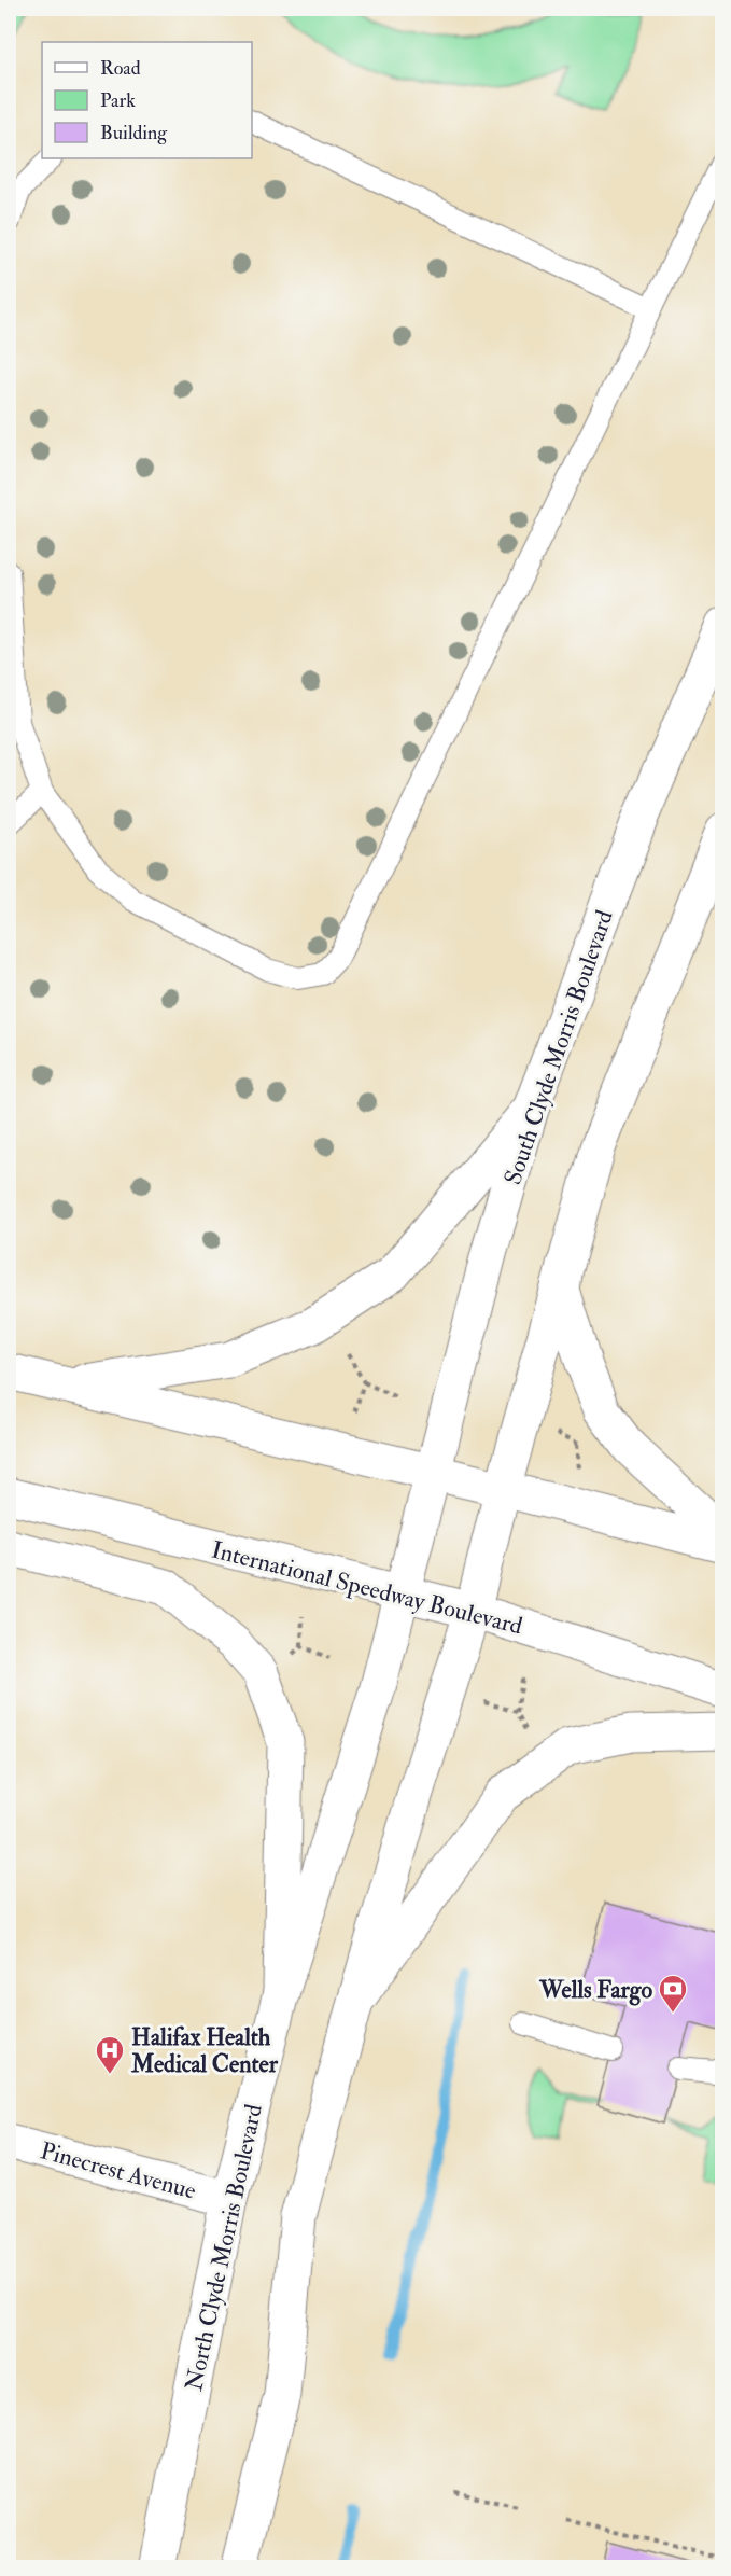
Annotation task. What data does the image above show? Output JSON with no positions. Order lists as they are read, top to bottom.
{
  "streets": {
    "main road": [
      "South Clyde Morris Boulevard",
      "International Speedway Boulevard",
      "Pinecrest Avenue",
      "North Clyde Morris Boulevard"
    ]
  },
  "crossings": [
    ["South Clyde Morris Boulevard", "International Speedway Boulevard"],
    ["South Clyde Morris Boulevard", "North Clyde Morris Boulevard"],
    ["International Speedway Boulevard", "North Clyde Morris Boulevard"],
    ["Pinecrest Avenue", "North Clyde Morris Boulevard"]
  ],
  "places": {
    "bank": ["Wells Fargo"],
    "hospital": ["Halifax Health Medical Center"]
  },
  "legend": ["Road", "Park", "Building"]
}
